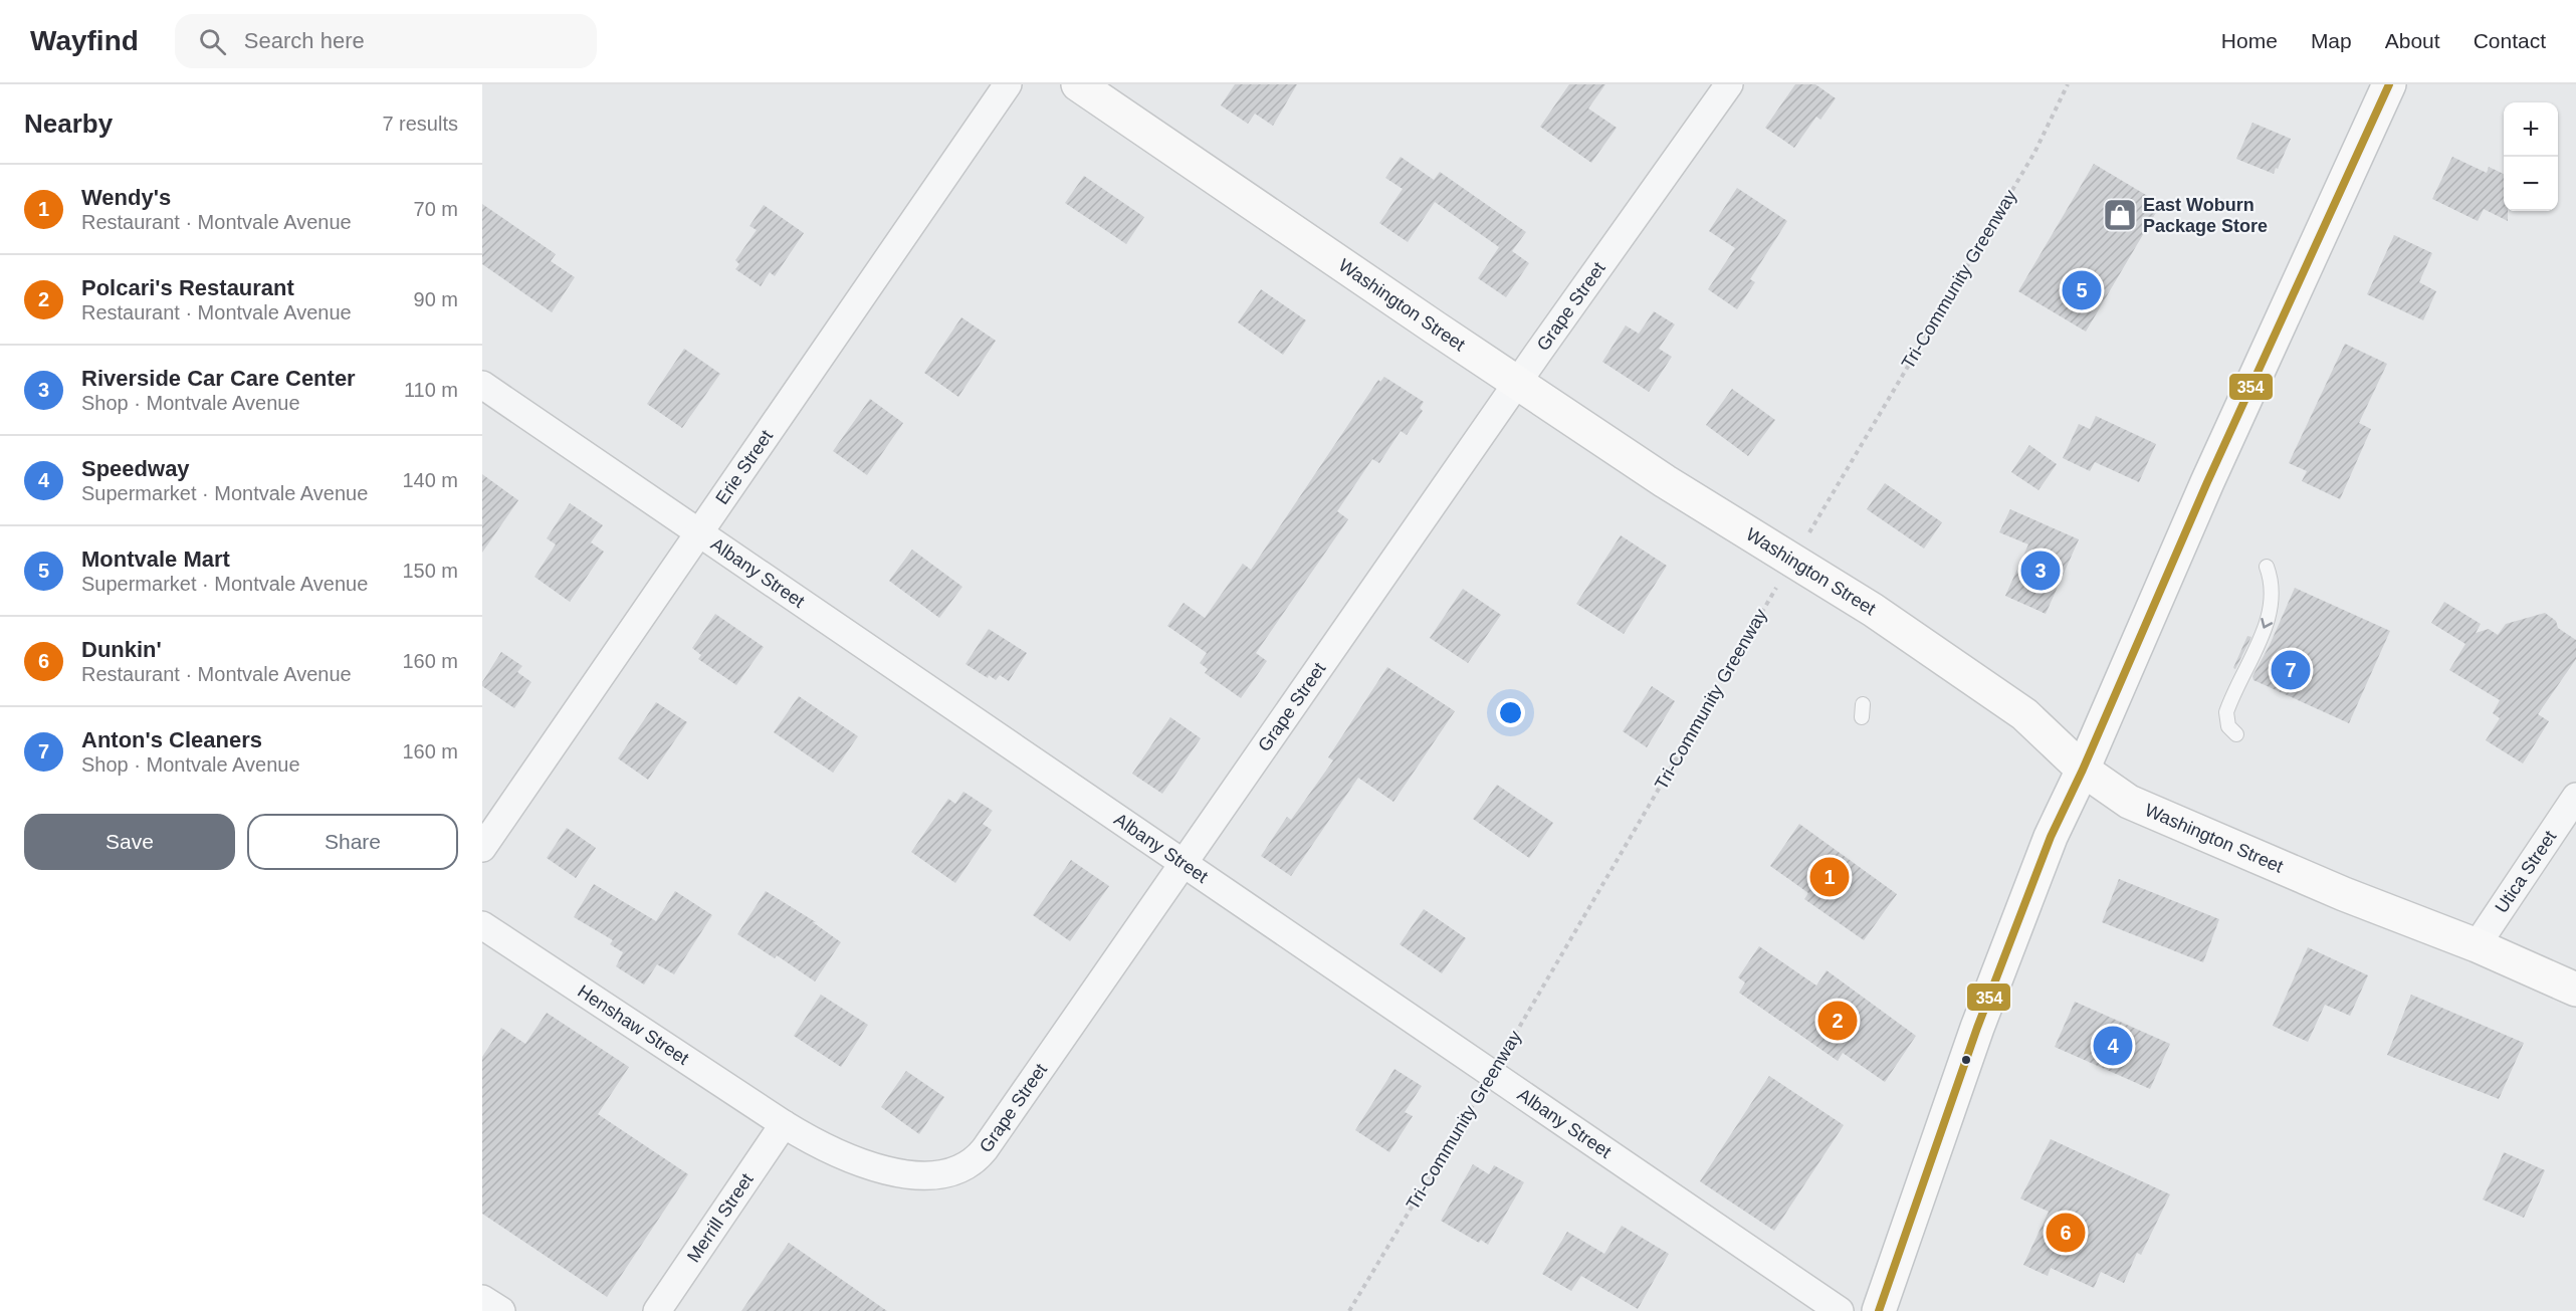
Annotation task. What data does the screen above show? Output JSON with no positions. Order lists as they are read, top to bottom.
{
  "streets": {
    "main road": ["Washington Street"],
    "street": [
      "Grape Street",
      "Erie Street",
      "Albany Street",
      "Utica Street",
      "Henshaw Street",
      "Merrill Street"
    ],
    "path": ["Tri-Community Greenway"]
  },
  "crossings": [
    ["Tri-Community Greenway", "Washington Street"],
    ["Tri-Community Greenway", "Albany Street"],
    ["Washington Street", "Grape Street"],
    ["Washington Street", "Utica Street"],
    ["Grape Street", "Albany Street"],
    ["Grape Street", "Henshaw Street"],
    ["Grape Street", "Merrill Street"],
    ["Erie Street", "Albany Street"],
    ["Henshaw Street", "Merrill Street"]
  ],
  "places": {
    "shop": ["East Woburn Package Store"]
  },
  "lines": ["transit line 354"],
  "page": {
    "header": "Wayfind",
    "search": "Search here",
    "nav": [
      "Home",
      "Map",
      "About",
      "Contact"
    ],
    "heading": ["Nearby", "7 results"],
    "map_buttons": ["+", "−"],
    "list": [
      {
        "mark": "1",
        "name": "Wendy's",
        "note": "Restaurant · Montvale Avenue",
        "value": "70 m"
      },
      {
        "mark": "2",
        "name": "Polcari's Restaurant",
        "note": "Restaurant · Montvale Avenue",
        "value": "90 m"
      },
      {
        "mark": "3",
        "name": "Riverside Car Care Center",
        "note": "Shop · Montvale Avenue",
        "value": "110 m"
      },
      {
        "mark": "4",
        "name": "Speedway",
        "note": "Supermarket · Montvale Avenue",
        "value": "140 m"
      },
      {
        "mark": "5",
        "name": "Montvale Mart",
        "note": "Supermarket · Montvale Avenue",
        "value": "150 m"
      },
      {
        "mark": "6",
        "name": "Dunkin'",
        "note": "Restaurant · Montvale Avenue",
        "value": "160 m"
      },
      {
        "mark": "7",
        "name": "Anton's Cleaners",
        "note": "Shop · Montvale Avenue",
        "value": "160 m"
      }
    ],
    "pins": [
      "5",
      "3",
      "7",
      "1",
      "2",
      "4",
      "6"
    ],
    "buttons": ["Save", "Share"]
  }
}
